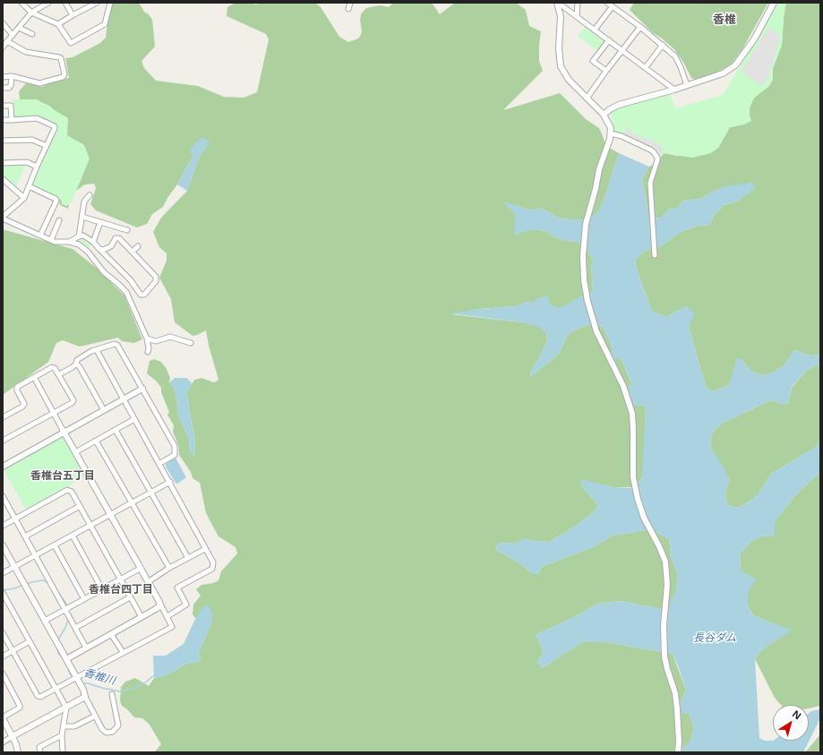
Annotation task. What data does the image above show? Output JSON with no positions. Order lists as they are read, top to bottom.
{
  "districts": ["香椎", "香椎台五丁目", "香椎台四丁目"],
  "water": ["長谷ダム", "香椎川"],
  "north": "top right"
}
